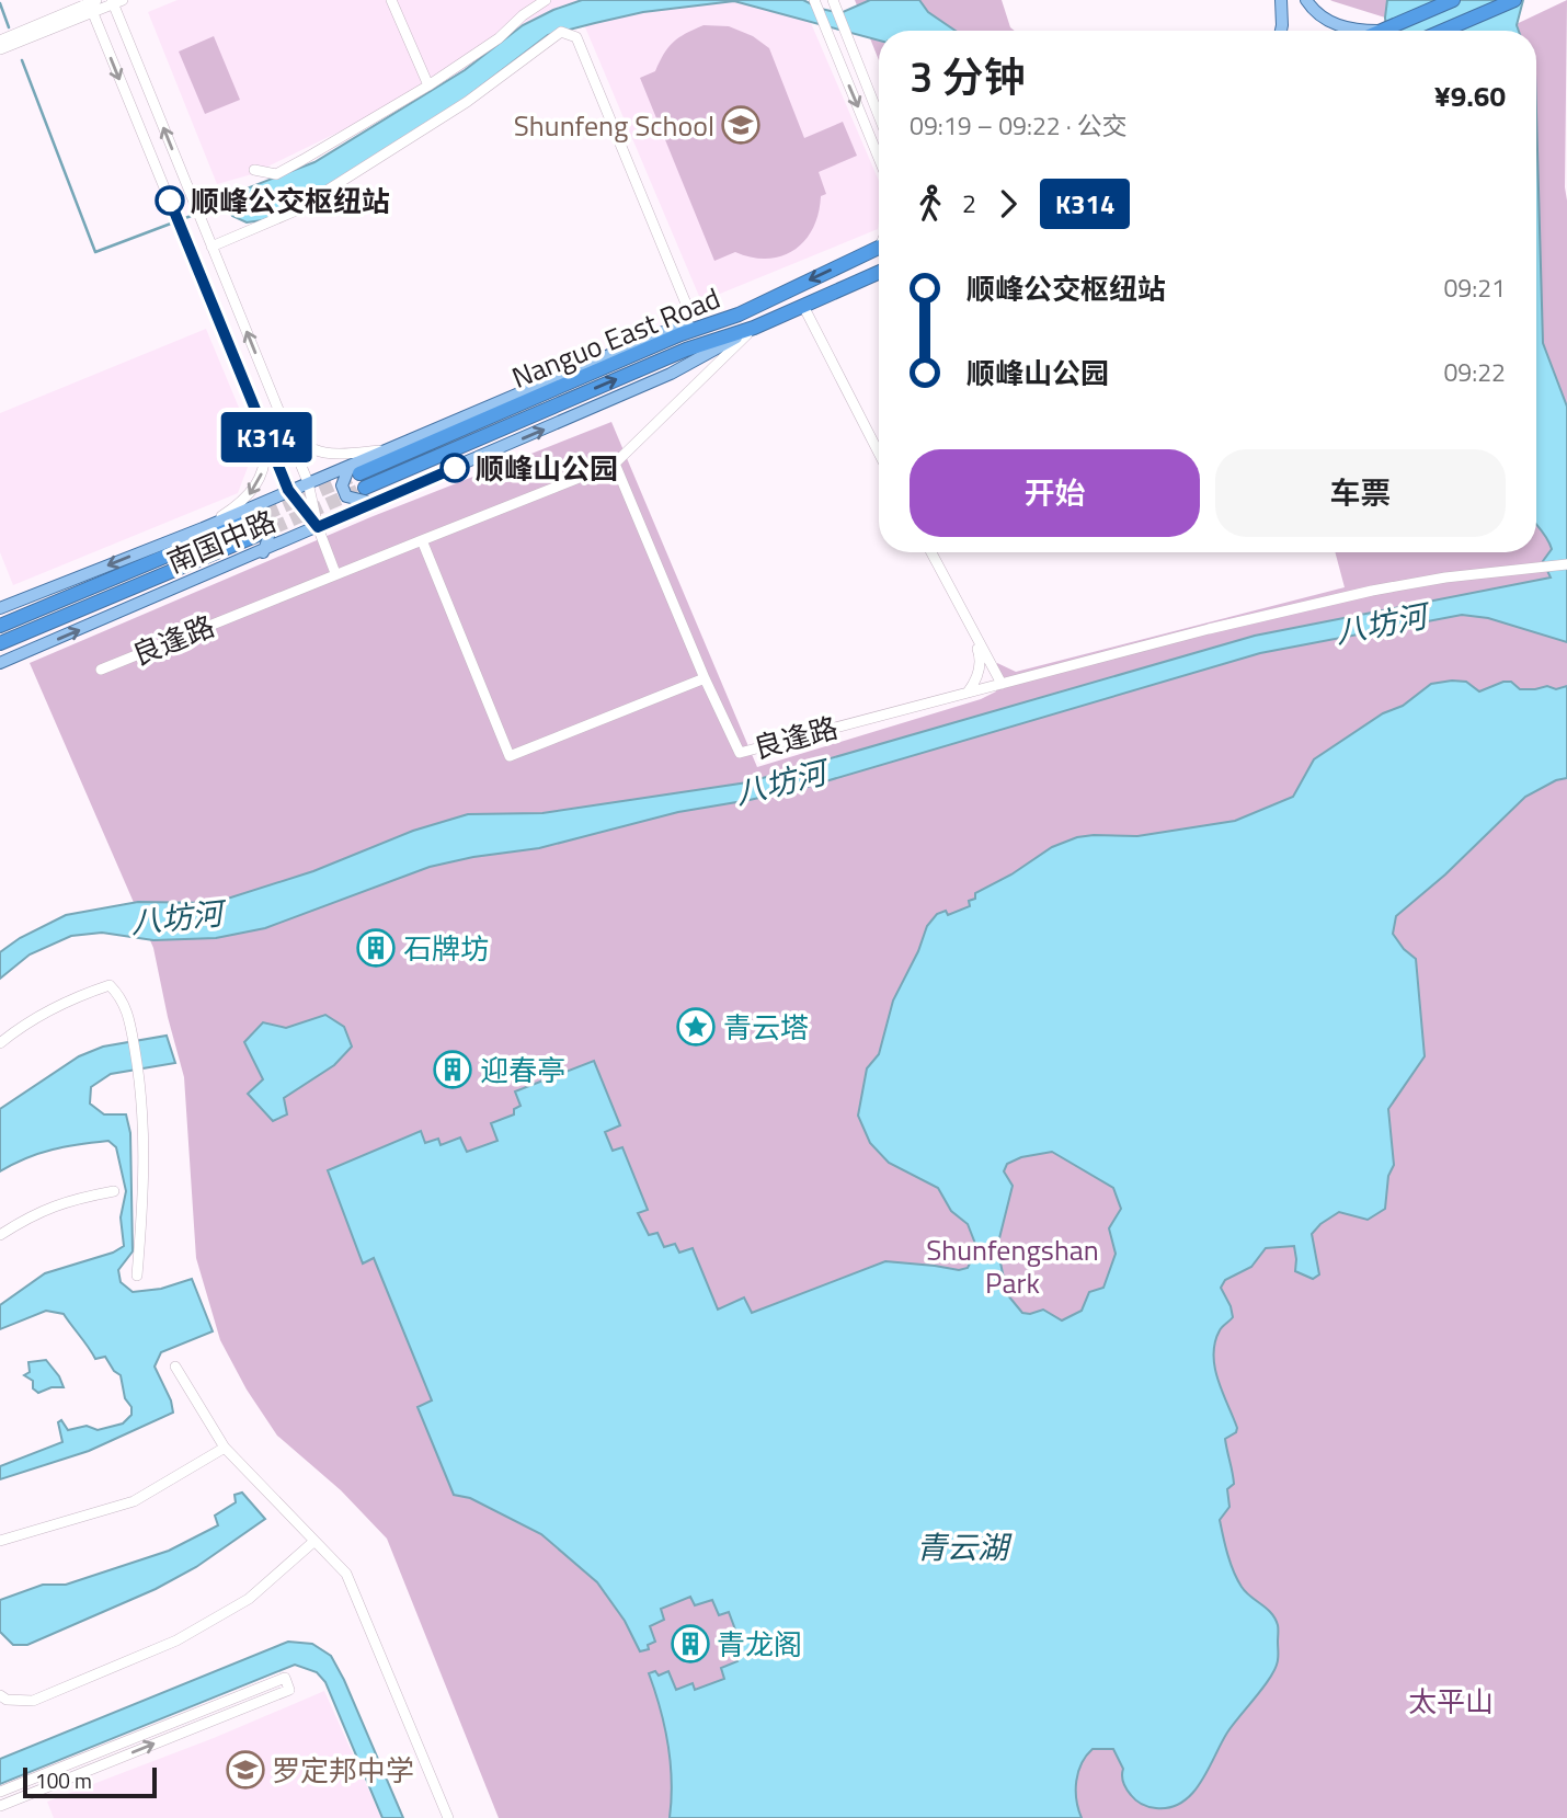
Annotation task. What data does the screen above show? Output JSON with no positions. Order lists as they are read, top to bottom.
{
  "streets": {
    "highway": ["Nanguo East Road"],
    "main road": ["南国中路"],
    "street": ["良逢路"]
  },
  "crossings": [
    ["Nanguo East Road", "南国中路"]
  ],
  "water": ["八坊河", "青云湖"],
  "parks": ["Shunfengshan Park", "太平山"],
  "places": {
    "school or university": ["Shunfeng School", "罗定邦中学"],
    "other": ["顺峰公交枢纽站", "顺峰山公园"],
    "building": ["石牌坊", "迎春亭", "青龙阁"],
    "place": ["青云塔"]
  },
  "lines": ["bus line K314"],
  "scale_bar": "100 m",
  "page": {
    "on_map": "K314",
    "heading": ["3 分钟", "09:19 – 09:22 · 公交", "¥9.60"],
    "legs": ["2", "K314"],
    "list": [
      {
        "name": "顺峰公交枢纽站",
        "value": "09:21"
      },
      {
        "name": "顺峰山公园",
        "value": "09:22"
      }
    ],
    "buttons": ["开始", "车票"],
    "scale": "100 m"
  }
}
